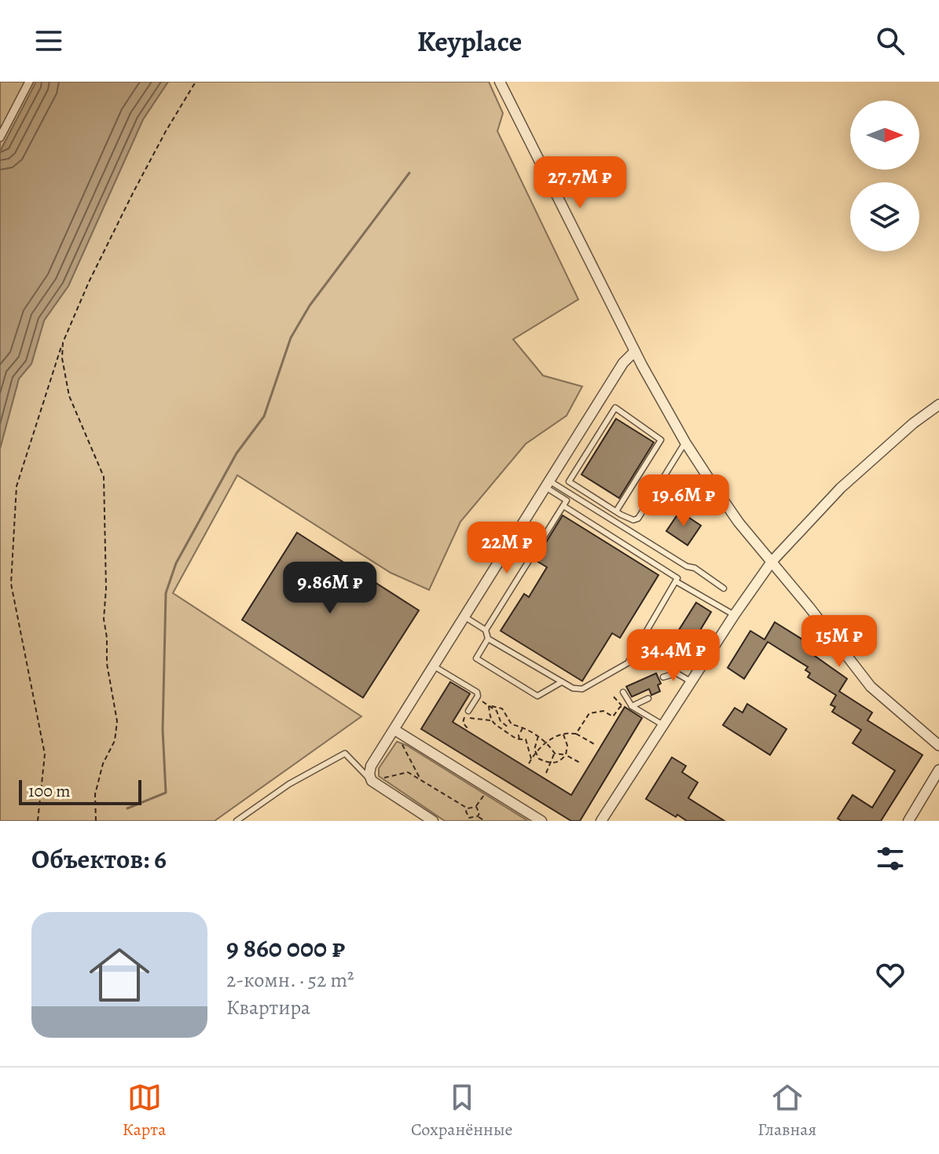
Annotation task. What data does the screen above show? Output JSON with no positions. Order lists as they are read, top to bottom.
{
  "scale_bar": "100 m",
  "north": "right",
  "page": {
    "header": "Keyplace",
    "price": [
      "27.7M ₽",
      "19.6M ₽",
      "22M ₽",
      "9.86M ₽",
      "15M ₽",
      "34.4M ₽"
    ],
    "scale": "100 m",
    "heading": "Объектов: 6",
    "list": [
      {
        "name": "9 860 000 ₽",
        "note": "2-комн. · 52 m² · Квартира"
      }
    ],
    "tabs": ["Карта", "Сохранённые", "Главная"]
  }
}
